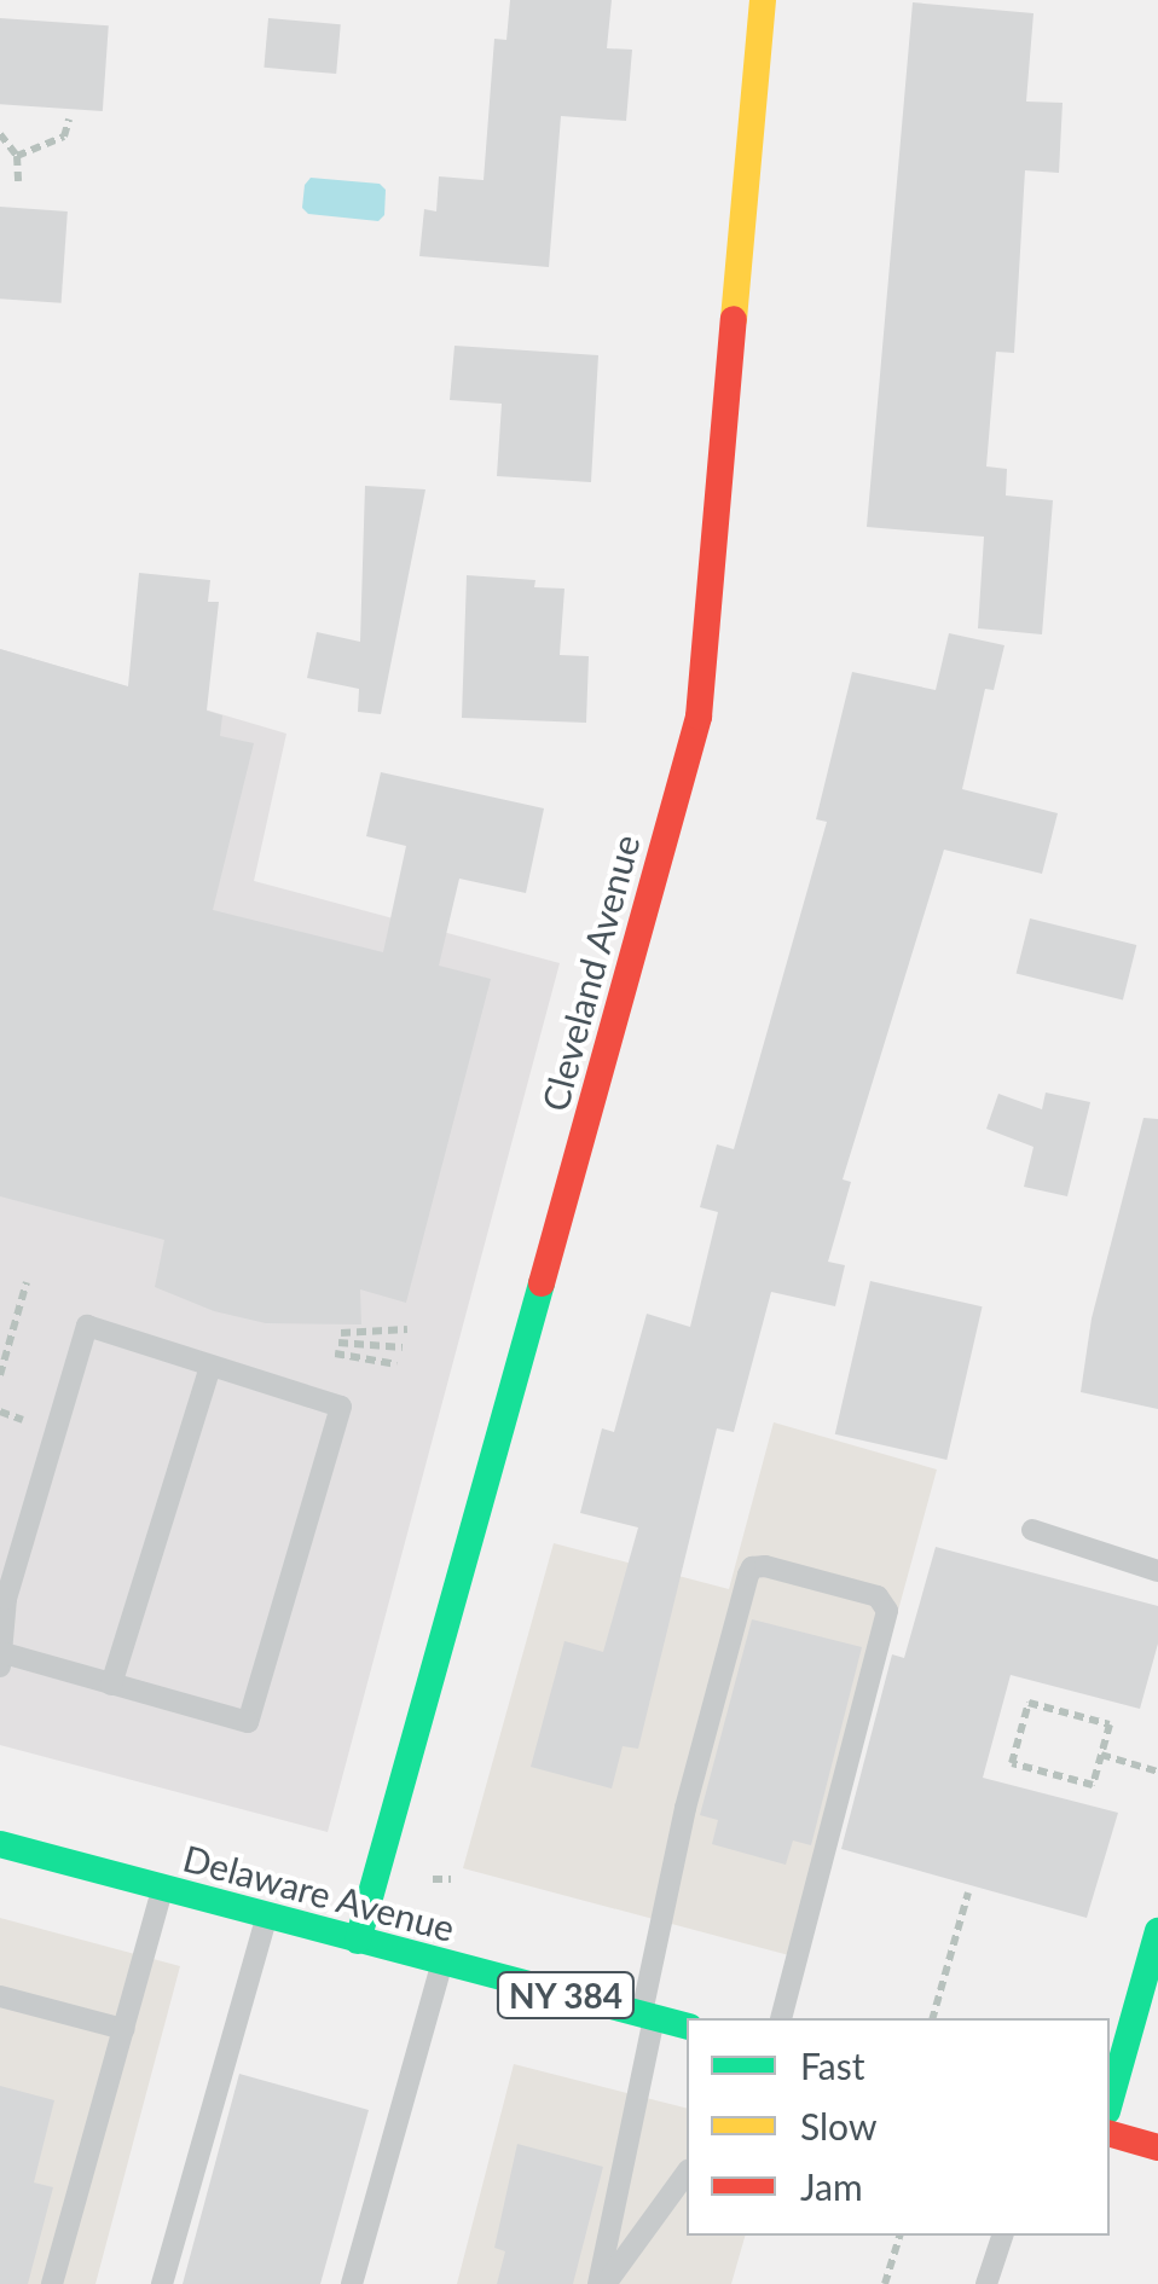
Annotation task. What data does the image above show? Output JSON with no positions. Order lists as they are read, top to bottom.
{
  "streets": {
    "street": ["Cleveland Avenue", "Delaware Avenue", "NY 384"]
  },
  "crossings": [
    ["Cleveland Avenue", "Delaware Avenue"]
  ],
  "legend": ["Fast", "Slow", "Jam"]
}
